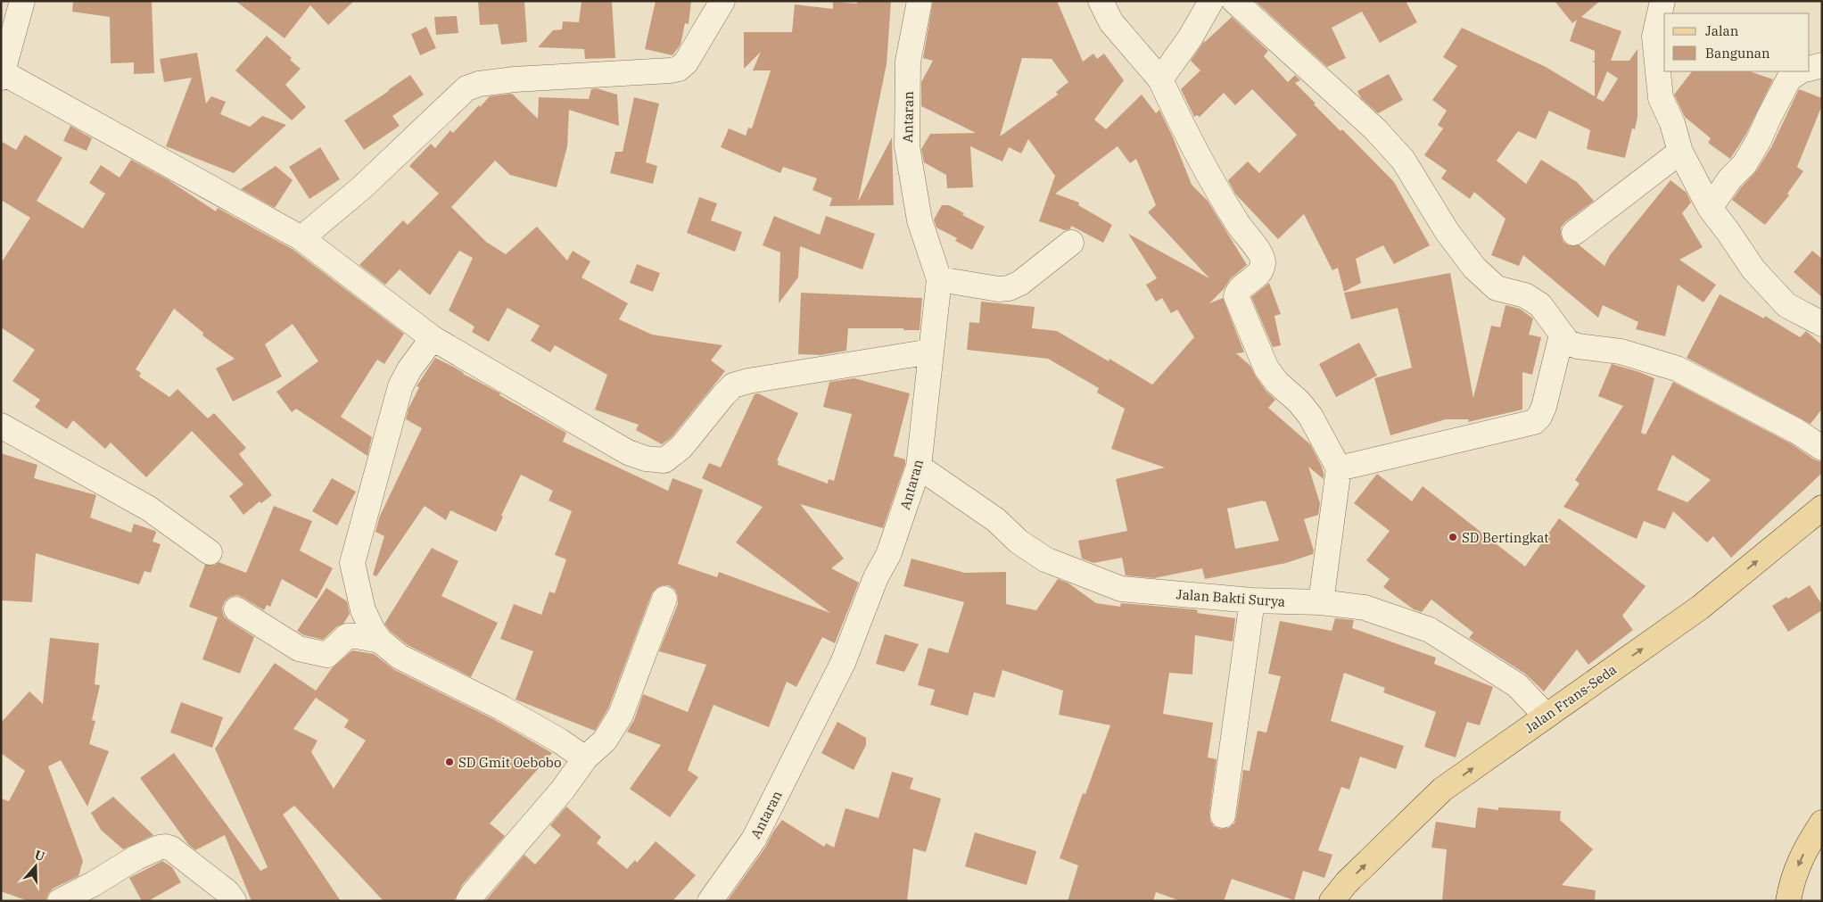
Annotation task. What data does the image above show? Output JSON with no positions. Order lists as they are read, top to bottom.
{
  "streets": {
    "main road": ["Jalan Frans-Seda"],
    "street": ["Antaran", "Jalan Bakti Surya"]
  },
  "crossings": [
    ["Antaran", "Jalan Bakti Surya"],
    ["Jalan Bakti Surya", "Jalan Frans-Seda"]
  ],
  "one_way": ["Jalan Frans-Seda"],
  "places": ["SD Bertingkat", "SD Gmit Oebobo"],
  "legend": ["Jalan", "Bangunan"],
  "north": "top"
}
